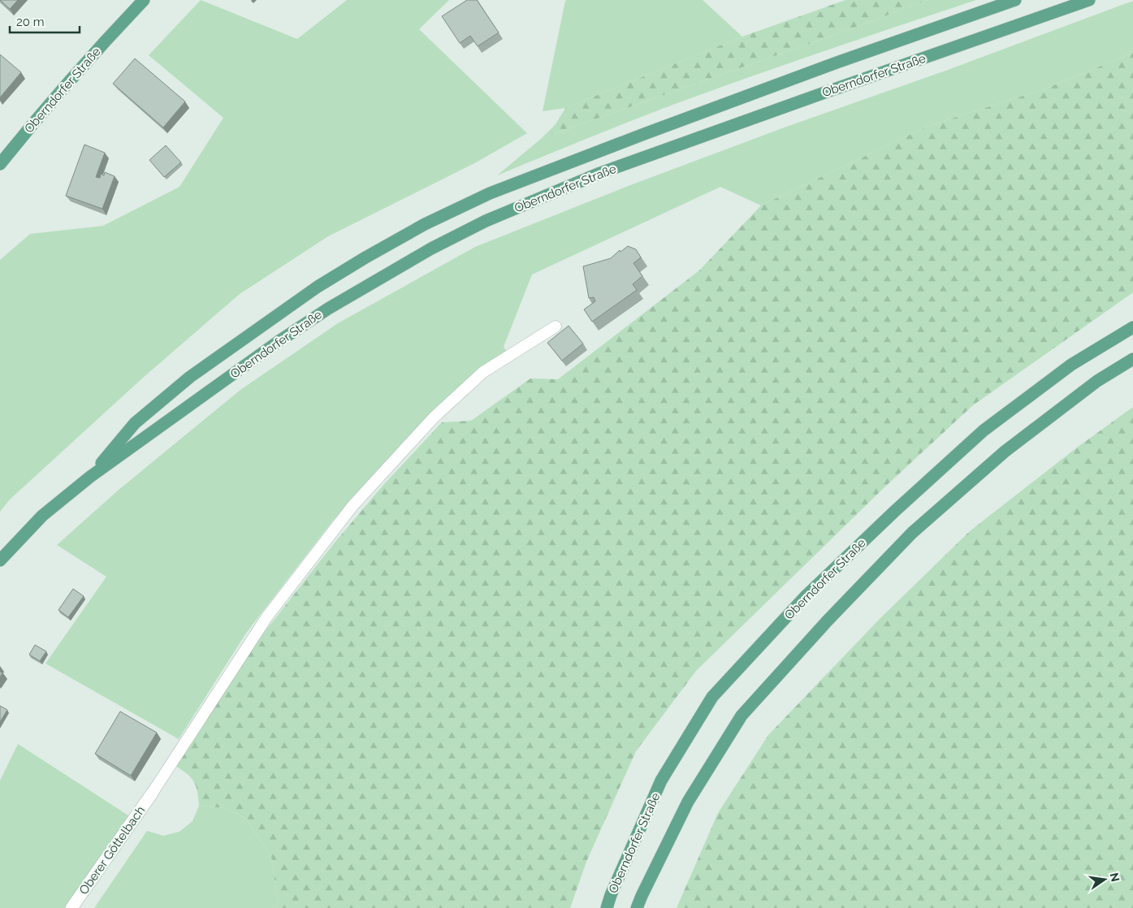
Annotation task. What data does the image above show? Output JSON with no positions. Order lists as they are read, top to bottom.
{
  "streets": {
    "main road": ["Oberndorfer Straße"],
    "street": ["Oberer Göttelbach"]
  },
  "scale_bar": "20 m",
  "north": "right"
}
